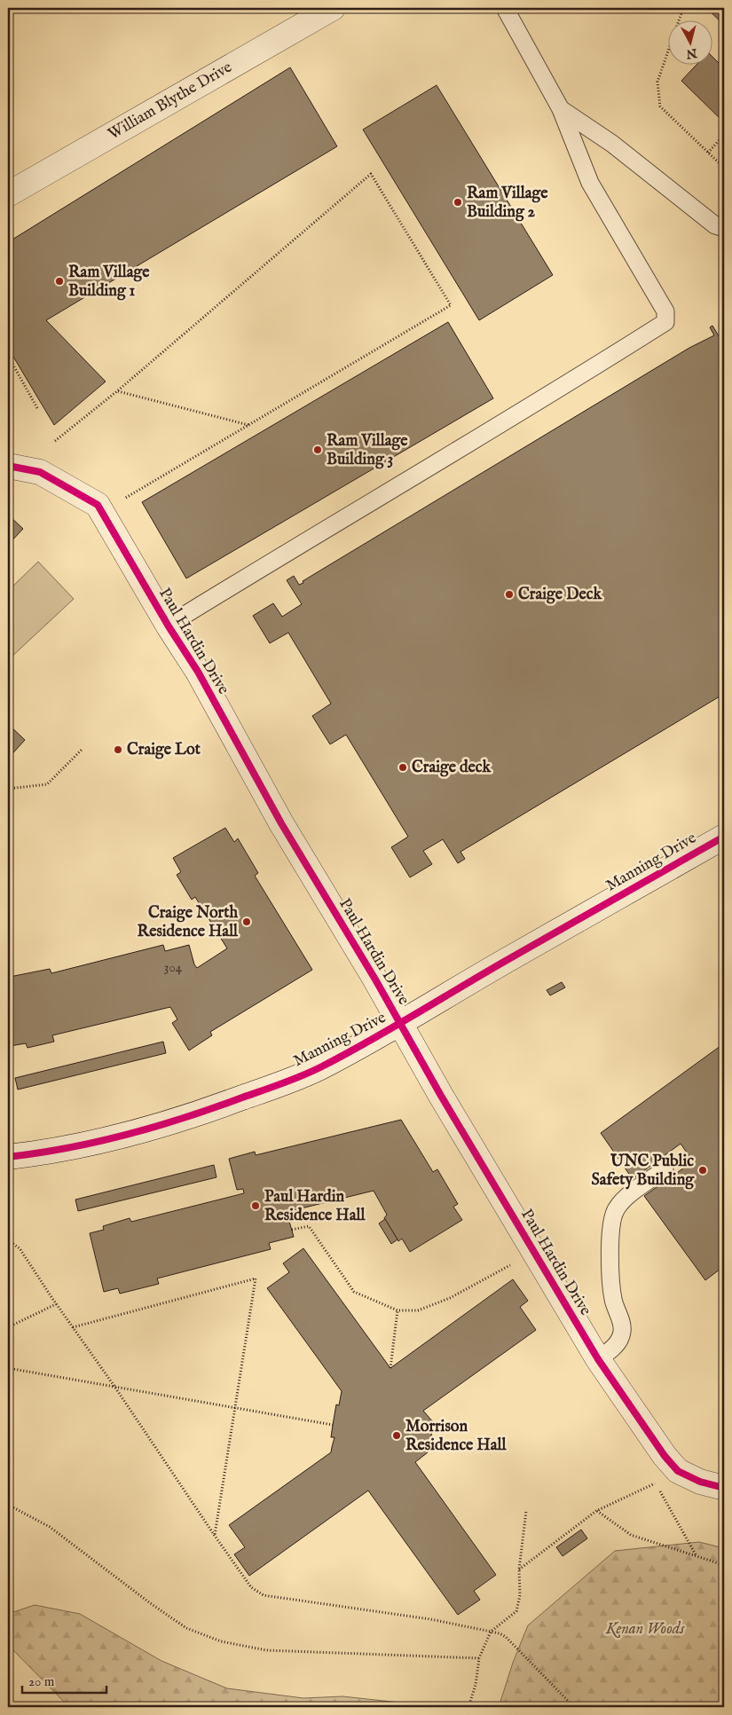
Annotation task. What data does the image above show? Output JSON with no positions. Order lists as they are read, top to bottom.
{
  "streets": {
    "street": ["William Blythe Drive", "Paul Hardin Drive", "Manning Drive"]
  },
  "crossings": [
    ["Paul Hardin Drive", "Manning Drive"]
  ],
  "parks": ["Kenan Woods"],
  "places": [
    "Ram Village Building 2",
    "Ram Village Building 1",
    "Ram Village Building 3",
    "Craige Deck",
    "Craige Lot",
    "Craige deck",
    "Craige North Residence Hall",
    "UNC Public Safety Building",
    "Paul Hardin Residence Hall",
    "Morrison Residence Hall"
  ],
  "house_numbers": ["304"],
  "scale_bar": "20 m",
  "north": "bottom"
}
